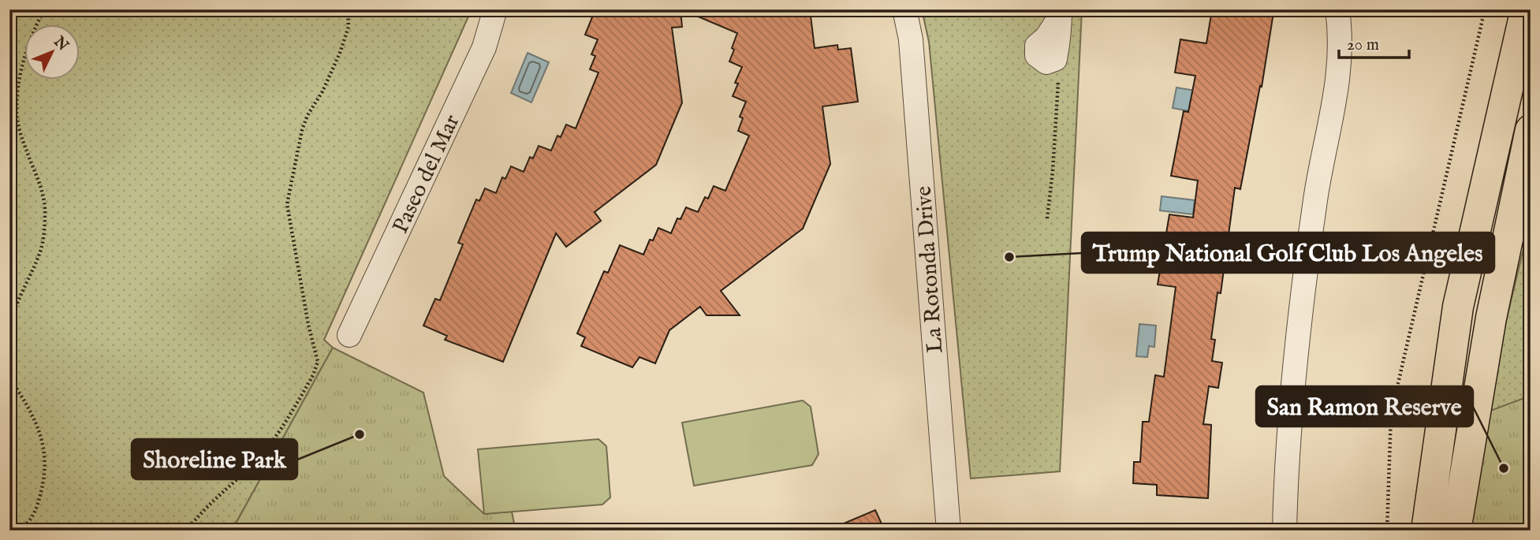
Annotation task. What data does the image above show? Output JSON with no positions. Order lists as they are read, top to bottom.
{
  "streets": {
    "street": ["Paseo del Mar", "La Rotonda Drive"]
  },
  "places": ["Trump National Golf Club Los Angeles", "Shoreline Park", "San Ramon Reserve"],
  "scale_bar": "20 m",
  "north": "top right"
}
